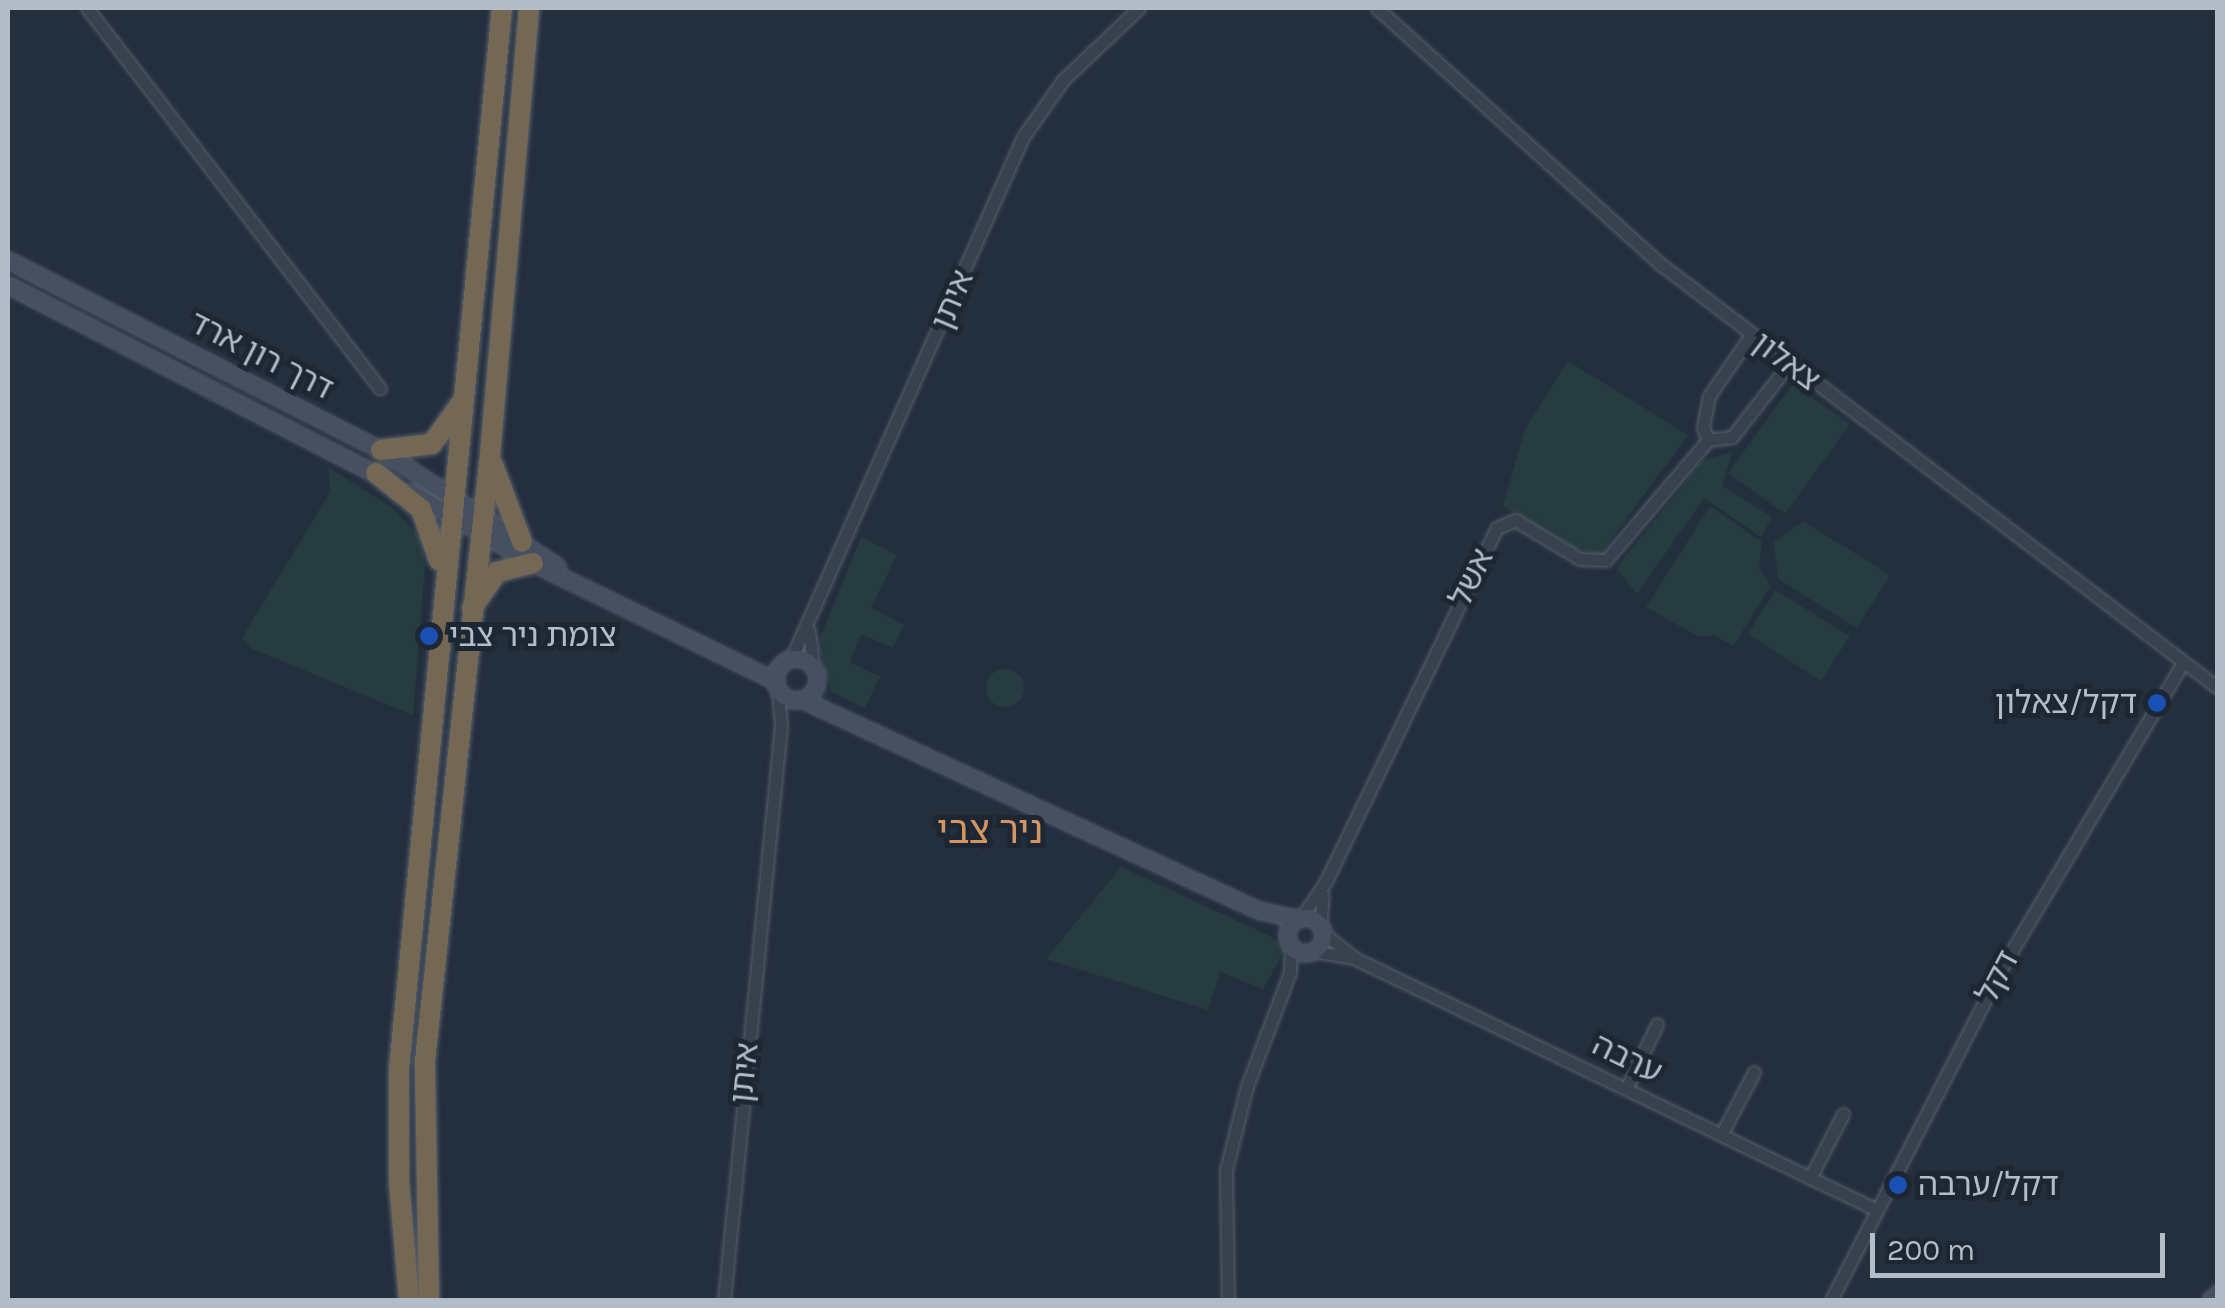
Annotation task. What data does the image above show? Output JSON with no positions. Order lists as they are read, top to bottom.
{
  "streets": {
    "street": [
      "איתן",
      "דרך רון ארד",
      "צאלון",
      "אשל",
      "דקל",
      "ערבה"
    ]
  },
  "crossings": [
    ["צאלון", "אשל"],
    ["צאלון", "דקל"],
    ["אשל", "ערבה"],
    ["דקל", "ערבה"]
  ],
  "districts": ["ניר צבי"],
  "places": ["צומת ניר צבי", "דקל/צאלון", "דקל/ערבה"],
  "scale_bar": "200 m"
}
